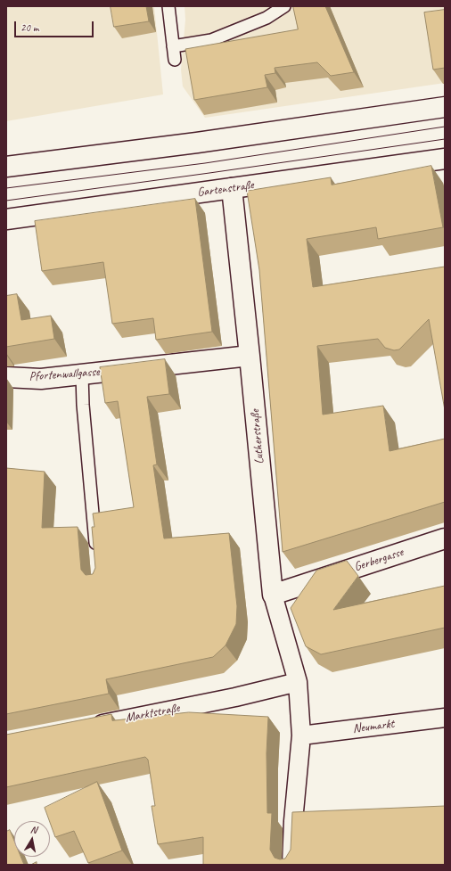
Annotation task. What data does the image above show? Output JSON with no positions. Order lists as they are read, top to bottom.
{
  "streets": {
    "main road": [
      "Gartenstraße",
      "Pfortenwallgasse",
      "Lutherstraße",
      "Gerbergasse"
    ],
    "street": ["Marktstraße", "Neumarkt"]
  },
  "crossings": [
    ["Gartenstraße", "Lutherstraße"],
    ["Pfortenwallgasse", "Lutherstraße"],
    ["Lutherstraße", "Gerbergasse"],
    ["Lutherstraße", "Marktstraße"]
  ],
  "scale_bar": "20 m",
  "north": "top"
}
